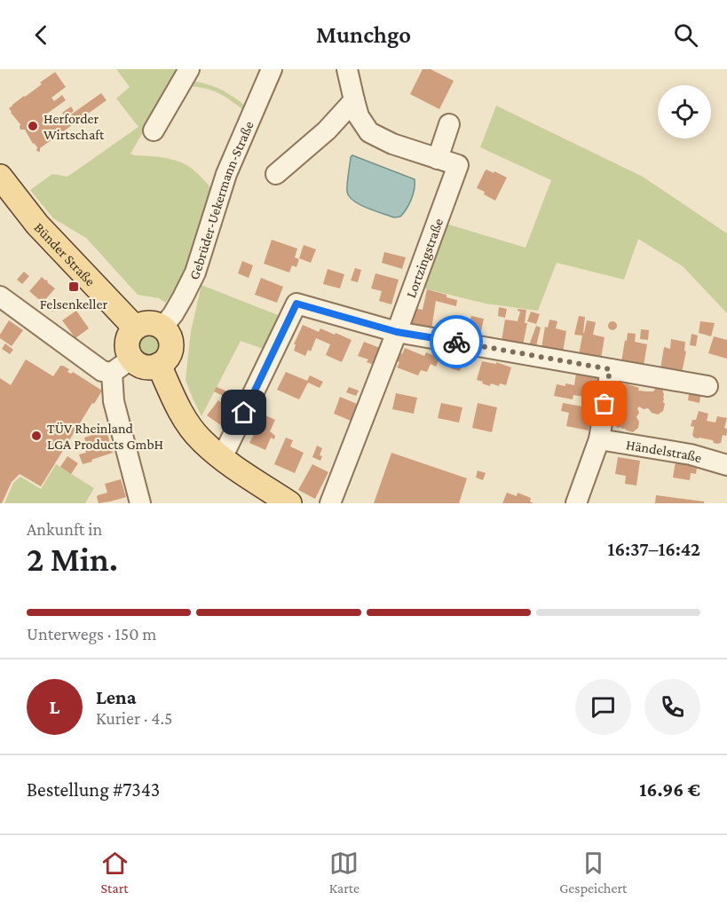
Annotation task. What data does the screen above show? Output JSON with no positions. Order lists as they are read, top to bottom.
{
  "streets": {
    "main road": ["Bünder Straße"],
    "street": ["Gebrüder-Uekermann-Straße", "Lortzingstraße", "Händelstraße"]
  },
  "crossings": [
    ["Gebrüder-Uekermann-Straße", "Bünder Straße"]
  ],
  "places": {
    "other": ["Herforder Wirtschaft", "TÜV Rheinland LGA Products GmbH"],
    "transit": ["Felsenkeller"]
  },
  "page": {
    "header": "Munchgo",
    "heading": ["2 Min.", "Ankunft in", "16:37–16:42"],
    "panel": [
      "Lena",
      "Kurier · 4.5",
      "Bestellung #7343",
      "16.96 €"
    ],
    "bar": "Unterwegs · 150 m",
    "round": "L",
    "tabs": ["Start", "Karte", "Gespeichert"]
  }
}
